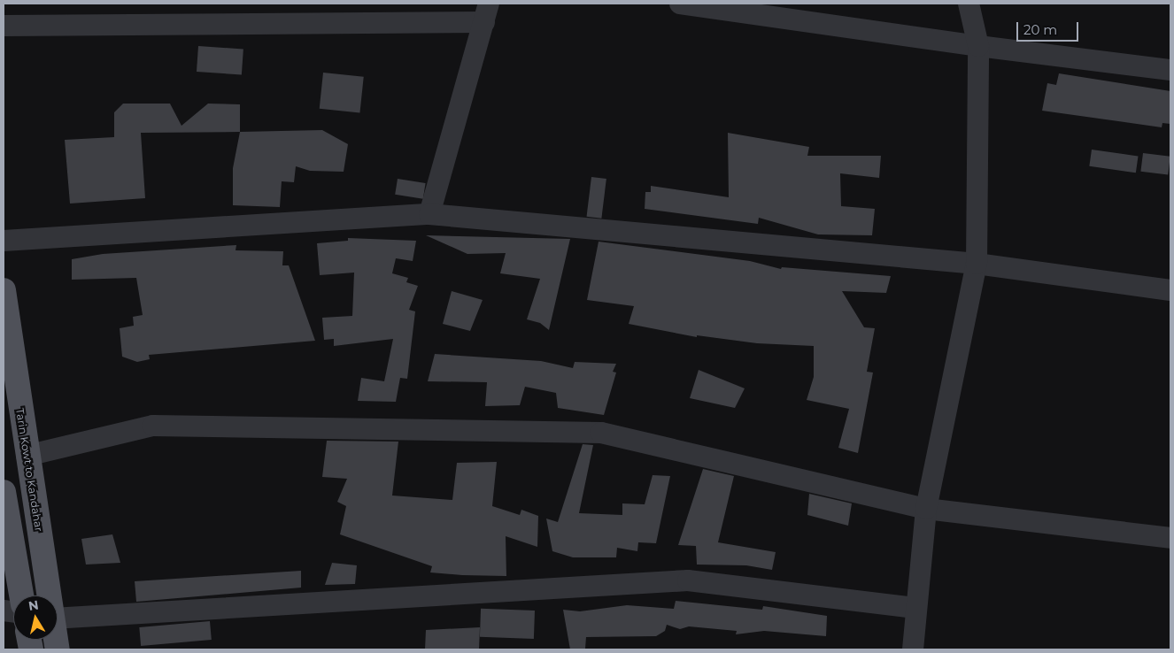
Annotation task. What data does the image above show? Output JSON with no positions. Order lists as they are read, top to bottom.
{
  "streets": {
    "main road": ["Tarin Kowt to Kandahar"]
  },
  "scale_bar": "20 m",
  "north": "top"
}
